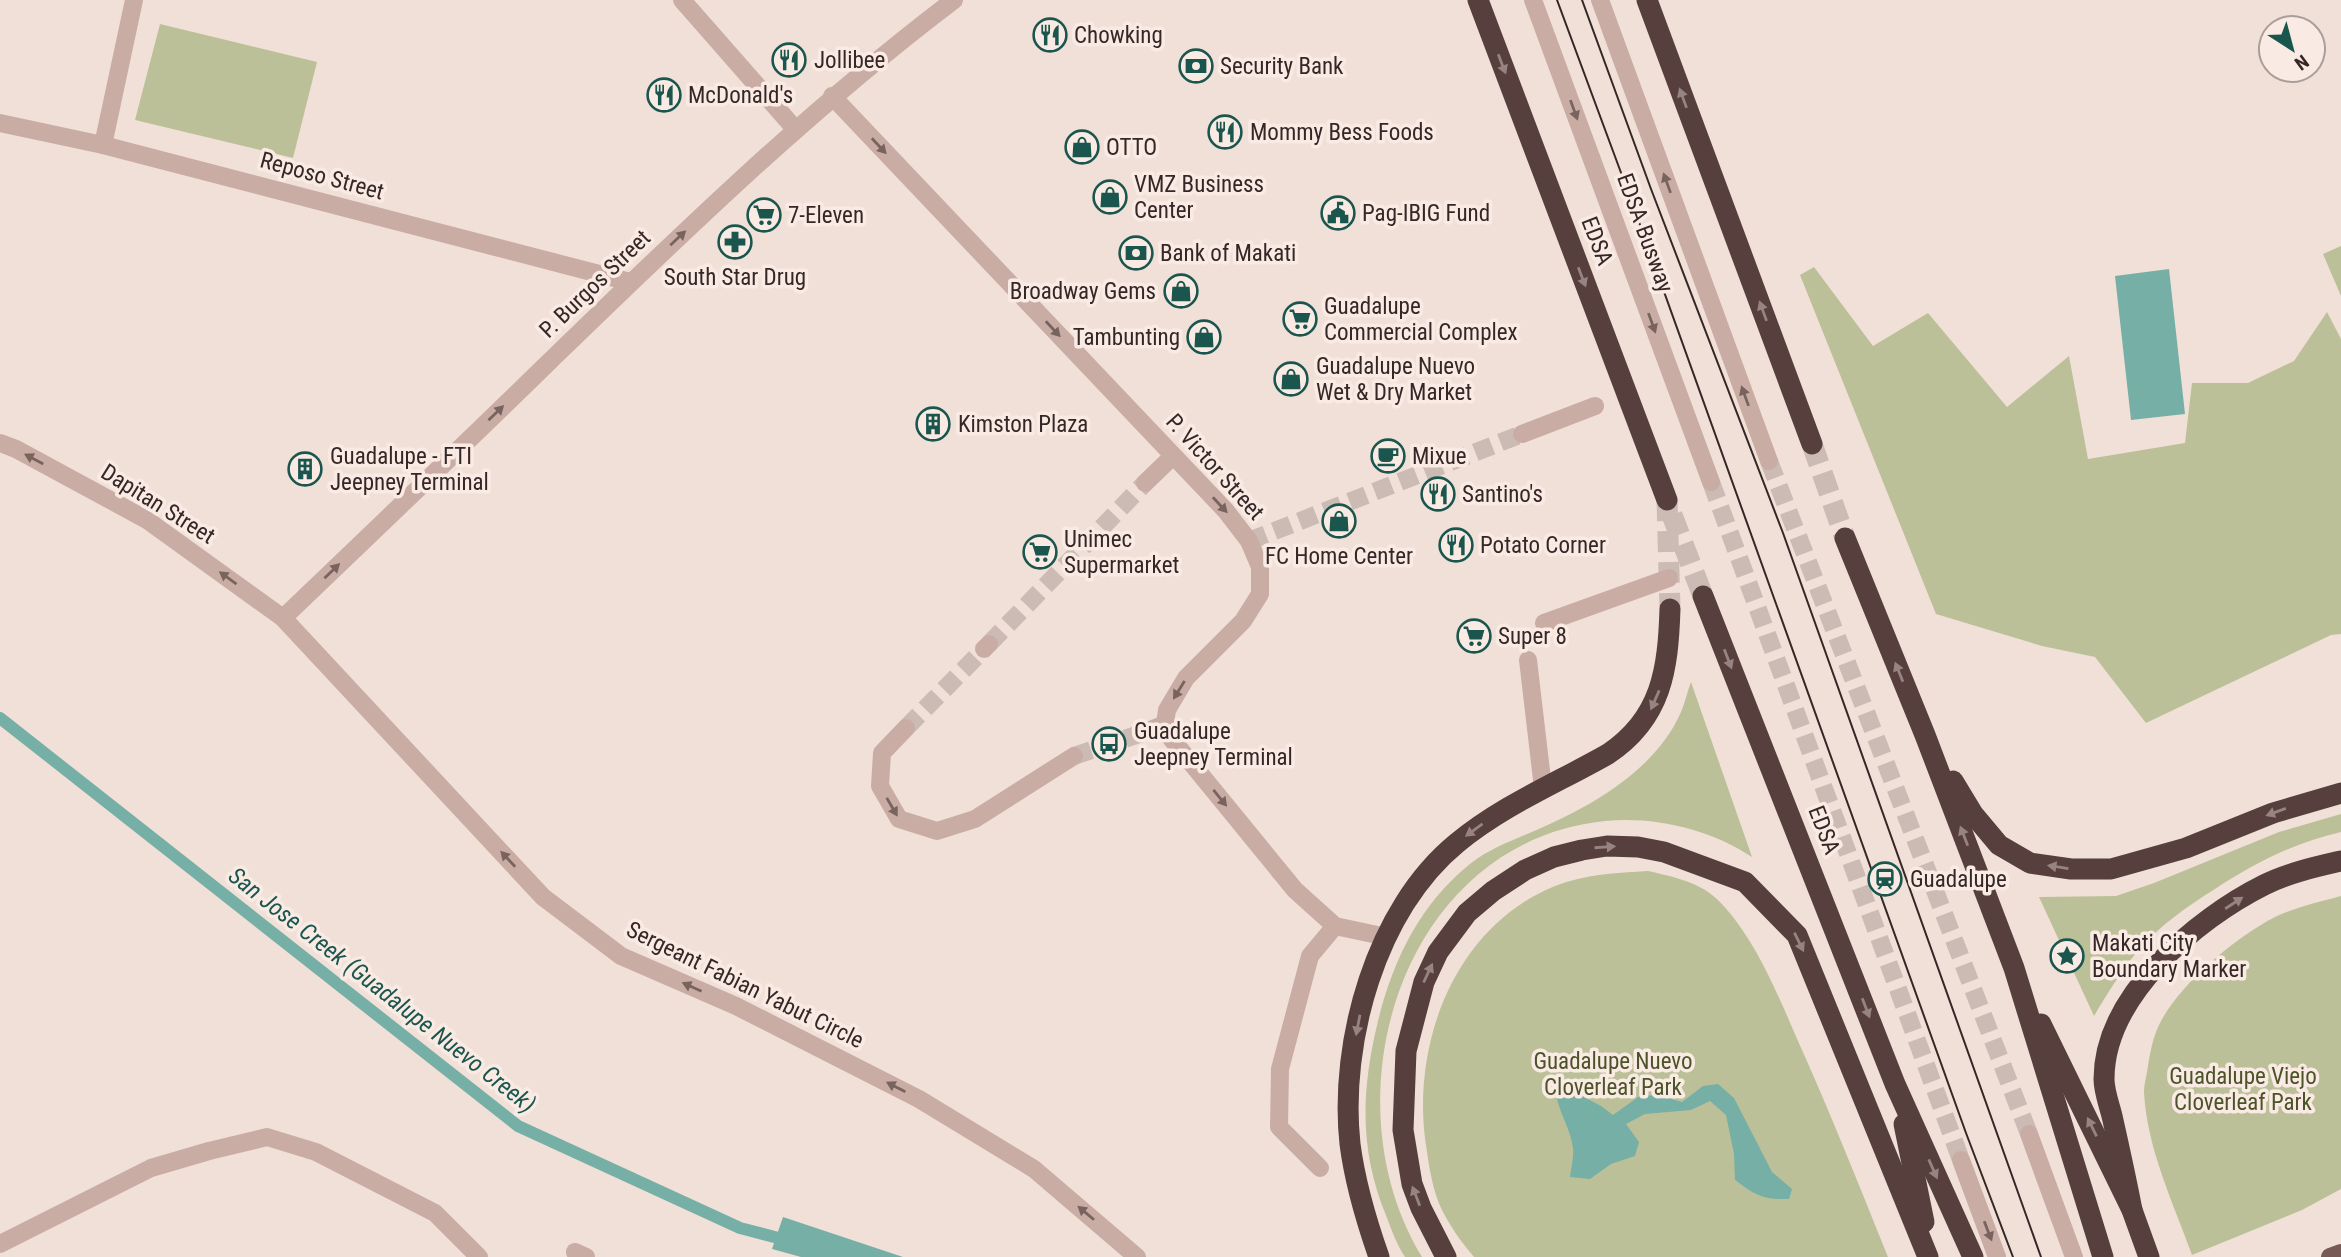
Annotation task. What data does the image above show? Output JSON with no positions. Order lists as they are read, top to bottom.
{
  "streets": {
    "highway": ["EDSA"],
    "street": [
      "Reposo Street",
      "EDSA Busway",
      "P. Burgos Street",
      "P. Victor Street",
      "Dapitan Street",
      "Sergeant Fabian Yabut Circle"
    ]
  },
  "crossings": [
    ["Reposo Street", "P. Burgos Street"],
    ["P. Burgos Street", "P. Victor Street"],
    ["P. Burgos Street", "Dapitan Street"],
    ["P. Burgos Street", "Sergeant Fabian Yabut Circle"],
    ["Dapitan Street", "Sergeant Fabian Yabut Circle"]
  ],
  "one_way": [
    "P. Burgos Street",
    "P. Victor Street",
    "Dapitan Street",
    "Sergeant Fabian Yabut Circle"
  ],
  "water": ["San Jose Creek (Guadalupe Nuevo Creek)"],
  "parks": ["Guadalupe Nuevo Cloverleaf Park", "Guadalupe Viejo Cloverleaf Park"],
  "places": {
    "restaurant": [
      "Chowking",
      "Jollibee",
      "McDonald's",
      "Mommy Bess Foods",
      "Santino's",
      "Potato Corner"
    ],
    "bank": ["Security Bank", "Bank of Makati"],
    "shop": [
      "OTTO",
      "VMZ Business Center",
      "Broadway Gems",
      "Tambunting",
      "Guadalupe Nuevo Wet & Dry Market",
      "FC Home Center"
    ],
    "public building": ["Pag-IBIG Fund"],
    "supermarket": [
      "7-Eleven",
      "Guadalupe Commercial Complex",
      "Unimec Supermarket",
      "Super 8"
    ],
    "pharmacy": ["South Star Drug"],
    "building": ["Kimston Plaza", "Guadalupe - FTI Jeepney Terminal"],
    "cafe": ["Mixue"],
    "bus stop": ["Guadalupe Jeepney Terminal"],
    "station": ["Guadalupe"],
    "place": ["Makati City Boundary Marker"]
  },
  "north": "bottom right"
}
